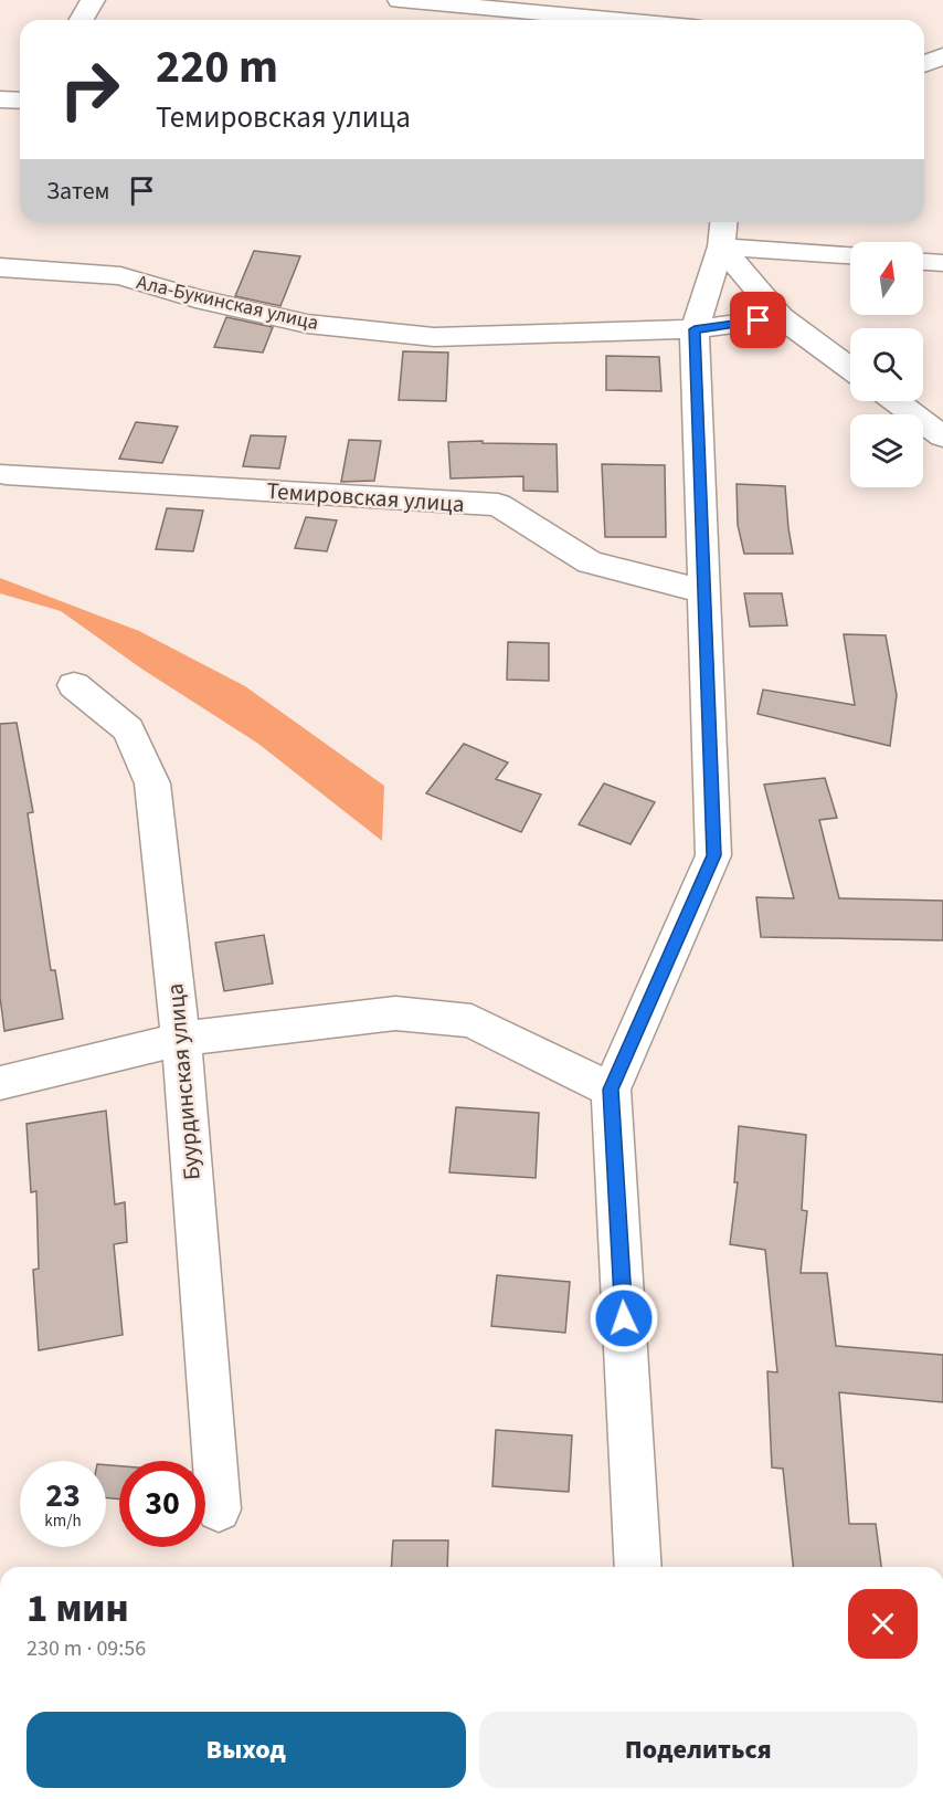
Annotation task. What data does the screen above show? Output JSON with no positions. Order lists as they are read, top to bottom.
{
  "streets": {
    "street": ["Ала-Букинская улица", "Темировская улица", "Буурдинская улица"]
  },
  "north": "top",
  "page": {
    "turn": ["220 m", "Темировская улица"],
    "then": "Затем",
    "speed": "23 km/h",
    "limit": "30",
    "heading": ["1 мин", "230 m · 09:56"],
    "buttons": ["Выход", "Поделиться"]
  }
}
